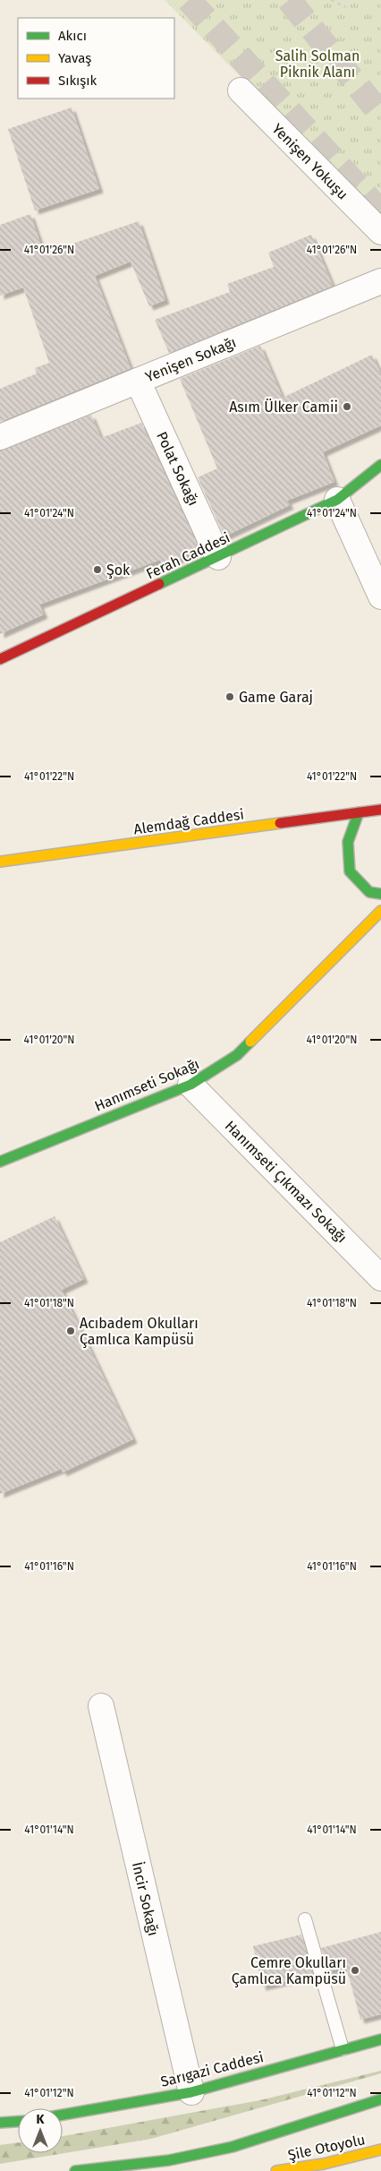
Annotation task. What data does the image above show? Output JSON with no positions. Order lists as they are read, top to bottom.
{
  "streets": {
    "main road": [
      "Ferah Caddesi",
      "Alemdağ Caddesi",
      "Hanımseti Sokağı",
      "Sarıgazi Caddesi",
      "Şile Otoyolu"
    ],
    "street": [
      "Yenişen Yokuşu",
      "Yenişen Sokağı",
      "Polat Sokağı",
      "Hanımseti Çıkmazı Sokağı",
      "İncir Sokağı"
    ]
  },
  "crossings": [
    ["Yenişen Sokağı", "Polat Sokağı"],
    ["Polat Sokağı", "Ferah Caddesi"],
    ["Hanımseti Sokağı", "Hanımseti Çıkmazı Sokağı"],
    ["İncir Sokağı", "Sarıgazi Caddesi"]
  ],
  "parks": ["Salih Solman Piknik Alanı"],
  "places": [
    "Asım Ülker Camii",
    "Şok",
    "Game Garaj",
    "Acıbadem Okulları Çamlıca Kampüsü",
    "Cemre Okulları Çamlıca Kampüsü"
  ],
  "legend": ["Akıcı", "Yavaş", "Sıkışık"],
  "north": "top",
  "coordinates": [
    "41°01'26\"N",
    "41°01'24\"N",
    "41°01'22\"N",
    "41°01'20\"N",
    "41°01'18\"N",
    "41°01'16\"N",
    "41°01'14\"N",
    "41°01'12\"N"
  ]
}
